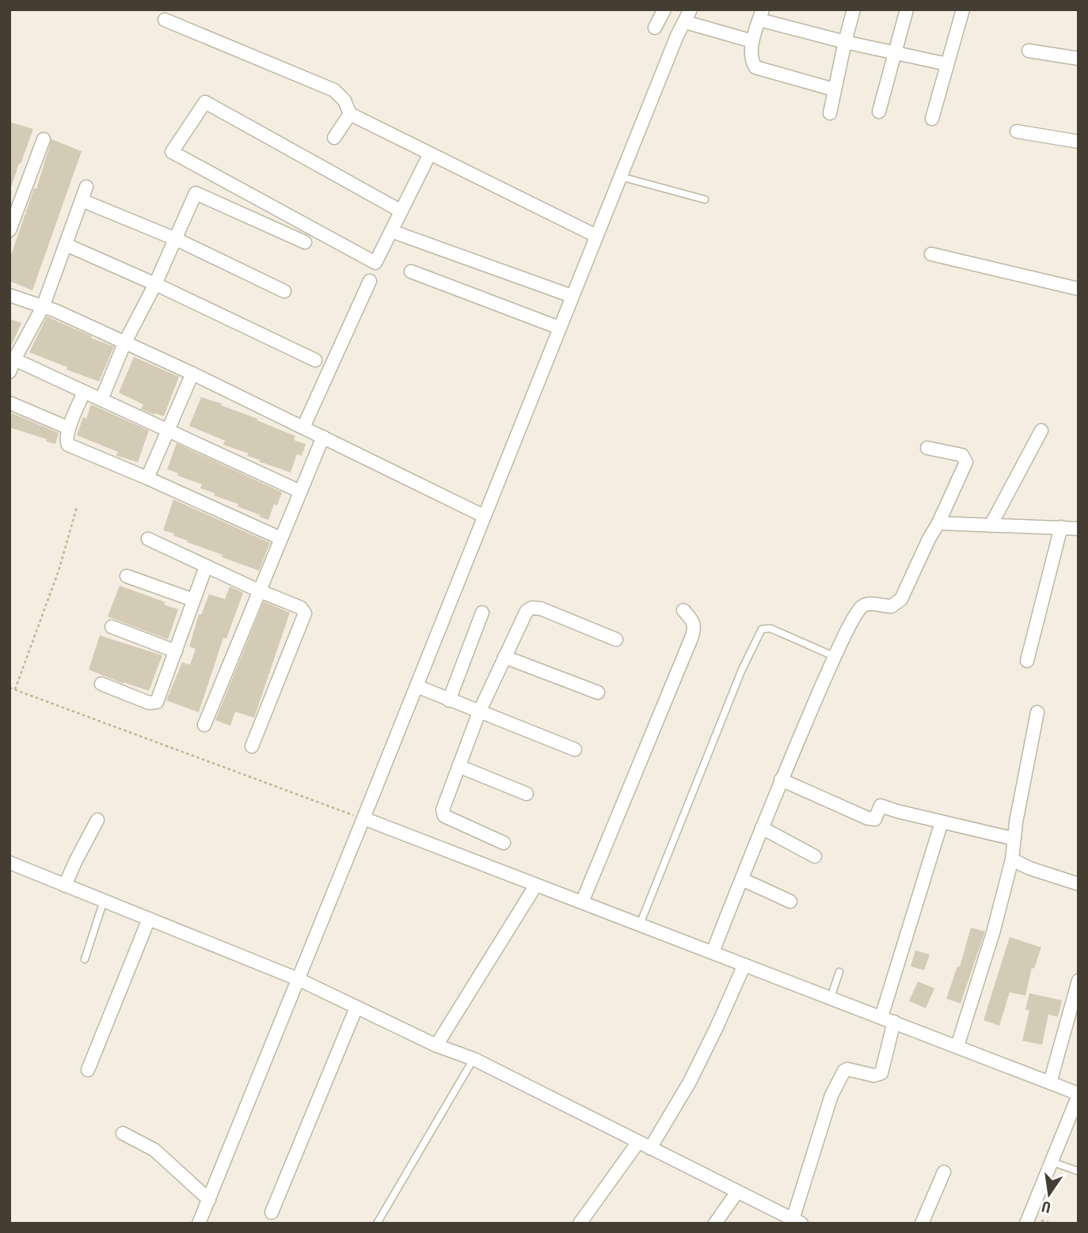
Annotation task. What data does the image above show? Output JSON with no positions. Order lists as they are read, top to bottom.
{
  "north": "bottom"
}
